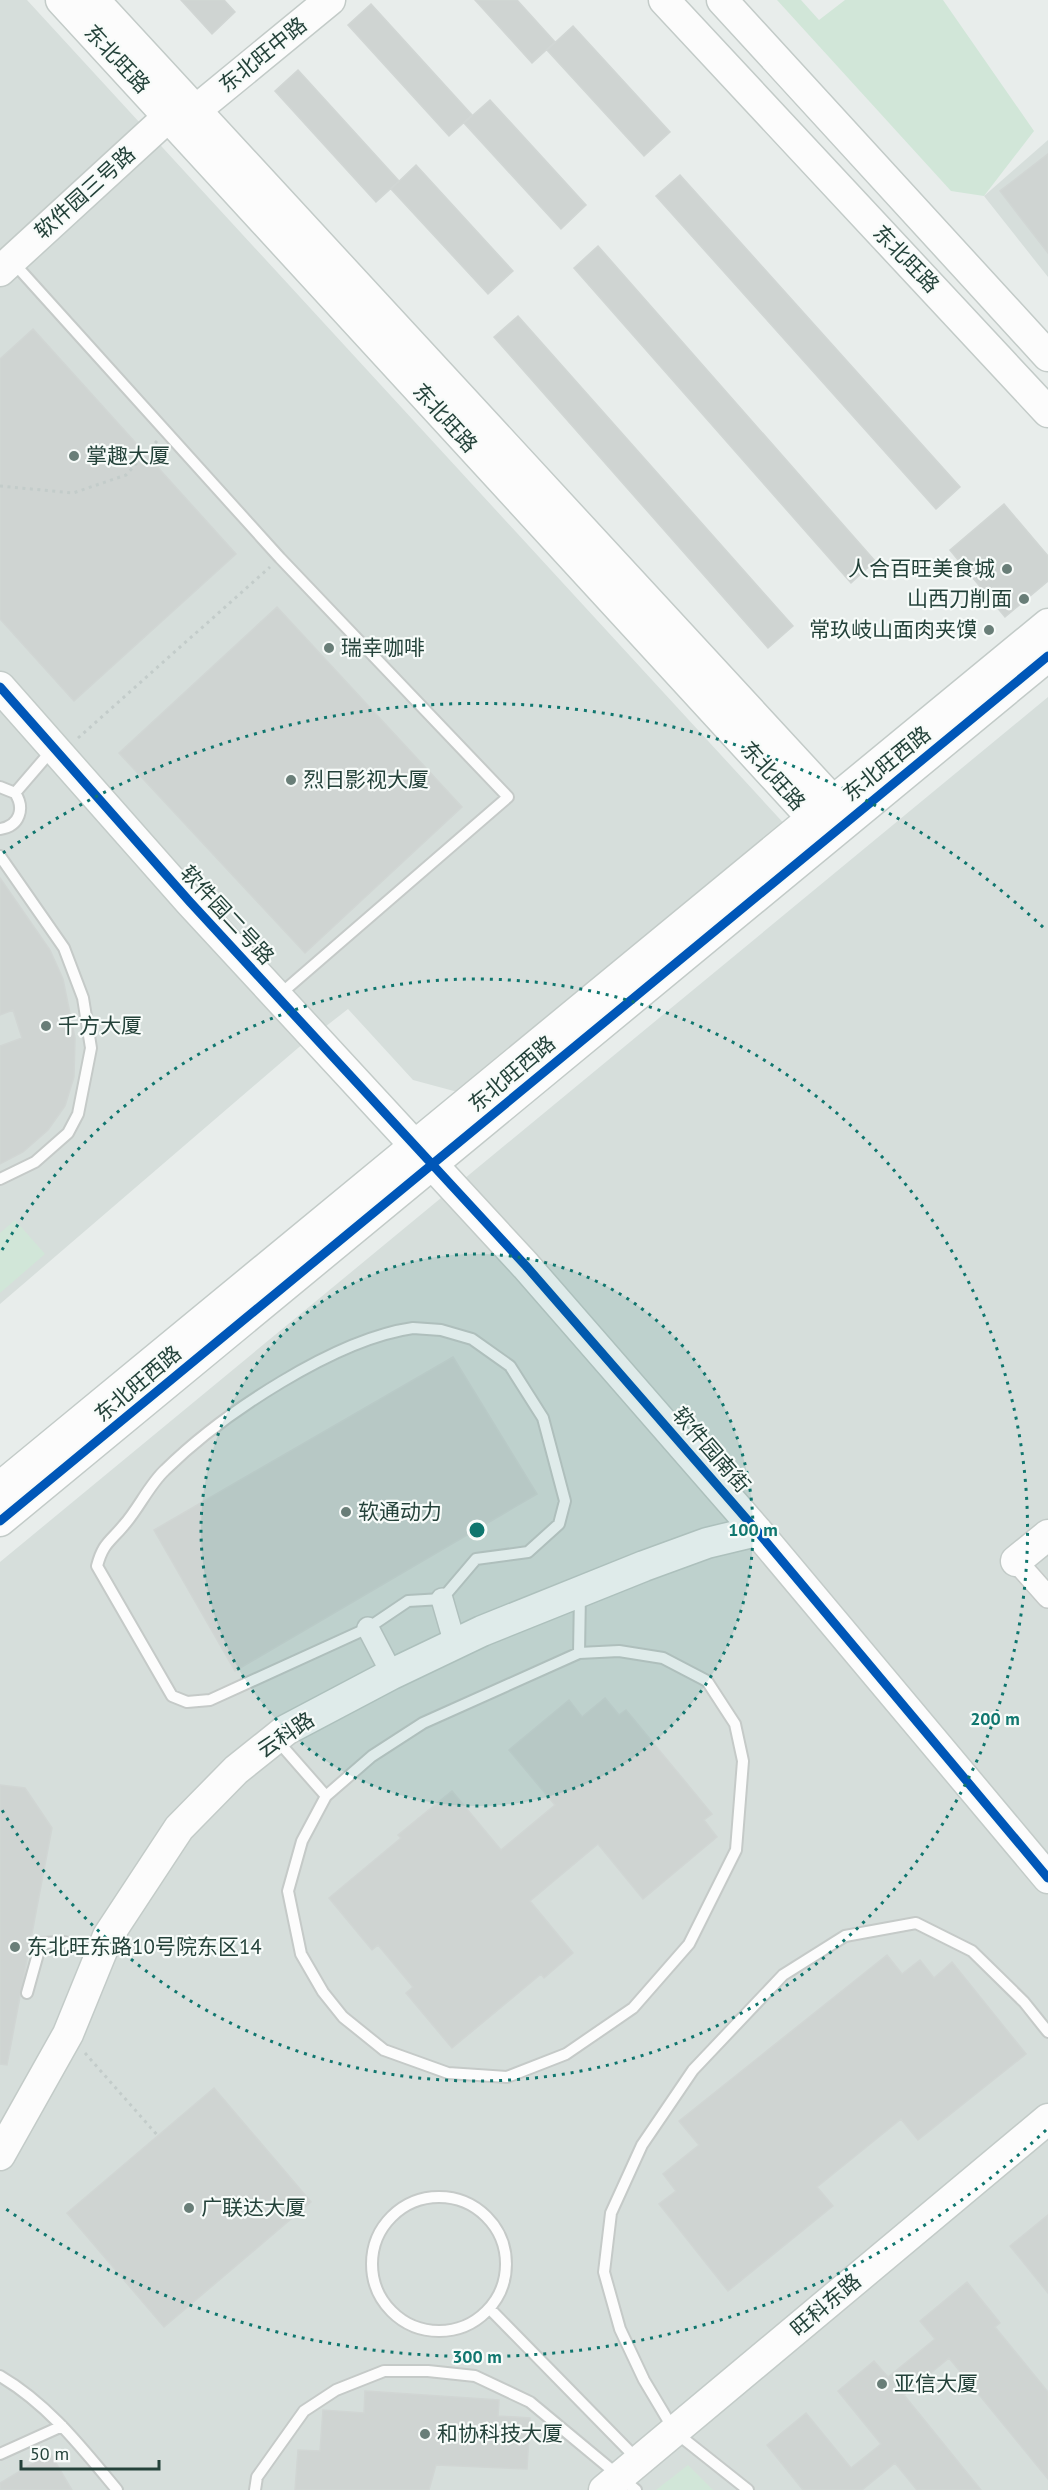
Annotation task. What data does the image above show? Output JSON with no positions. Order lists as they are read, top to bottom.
{
  "streets": {
    "street": [
      "东北旺中路",
      "东北旺路",
      "软件园三号路",
      "东北旺西路",
      "软件园二号路",
      "软件园南街",
      "云科路",
      "旺科东路"
    ]
  },
  "crossings": [
    ["东北旺中路", "东北旺路"],
    ["东北旺中路", "软件园三号路"],
    ["东北旺路", "软件园三号路"],
    ["东北旺路", "东北旺西路"],
    ["东北旺西路", "软件园二号路"],
    ["东北旺西路", "软件园南街"],
    ["软件园二号路", "软件园南街"],
    ["软件园南街", "云科路"]
  ],
  "places": [
    "掌趣大厦",
    "人合百旺美食城",
    "山西刀削面",
    "常玖岐山面肉夹馍",
    "瑞幸咖啡",
    "烈日影视大厦",
    "千方大厦",
    "软通动力",
    "东北旺东路10号院东区14",
    "广联达大厦",
    "亚信大厦",
    "和协科技大厦"
  ],
  "scale_bar": "50 m",
  "rings": ["100 m", "200 m", "300 m"]
}
